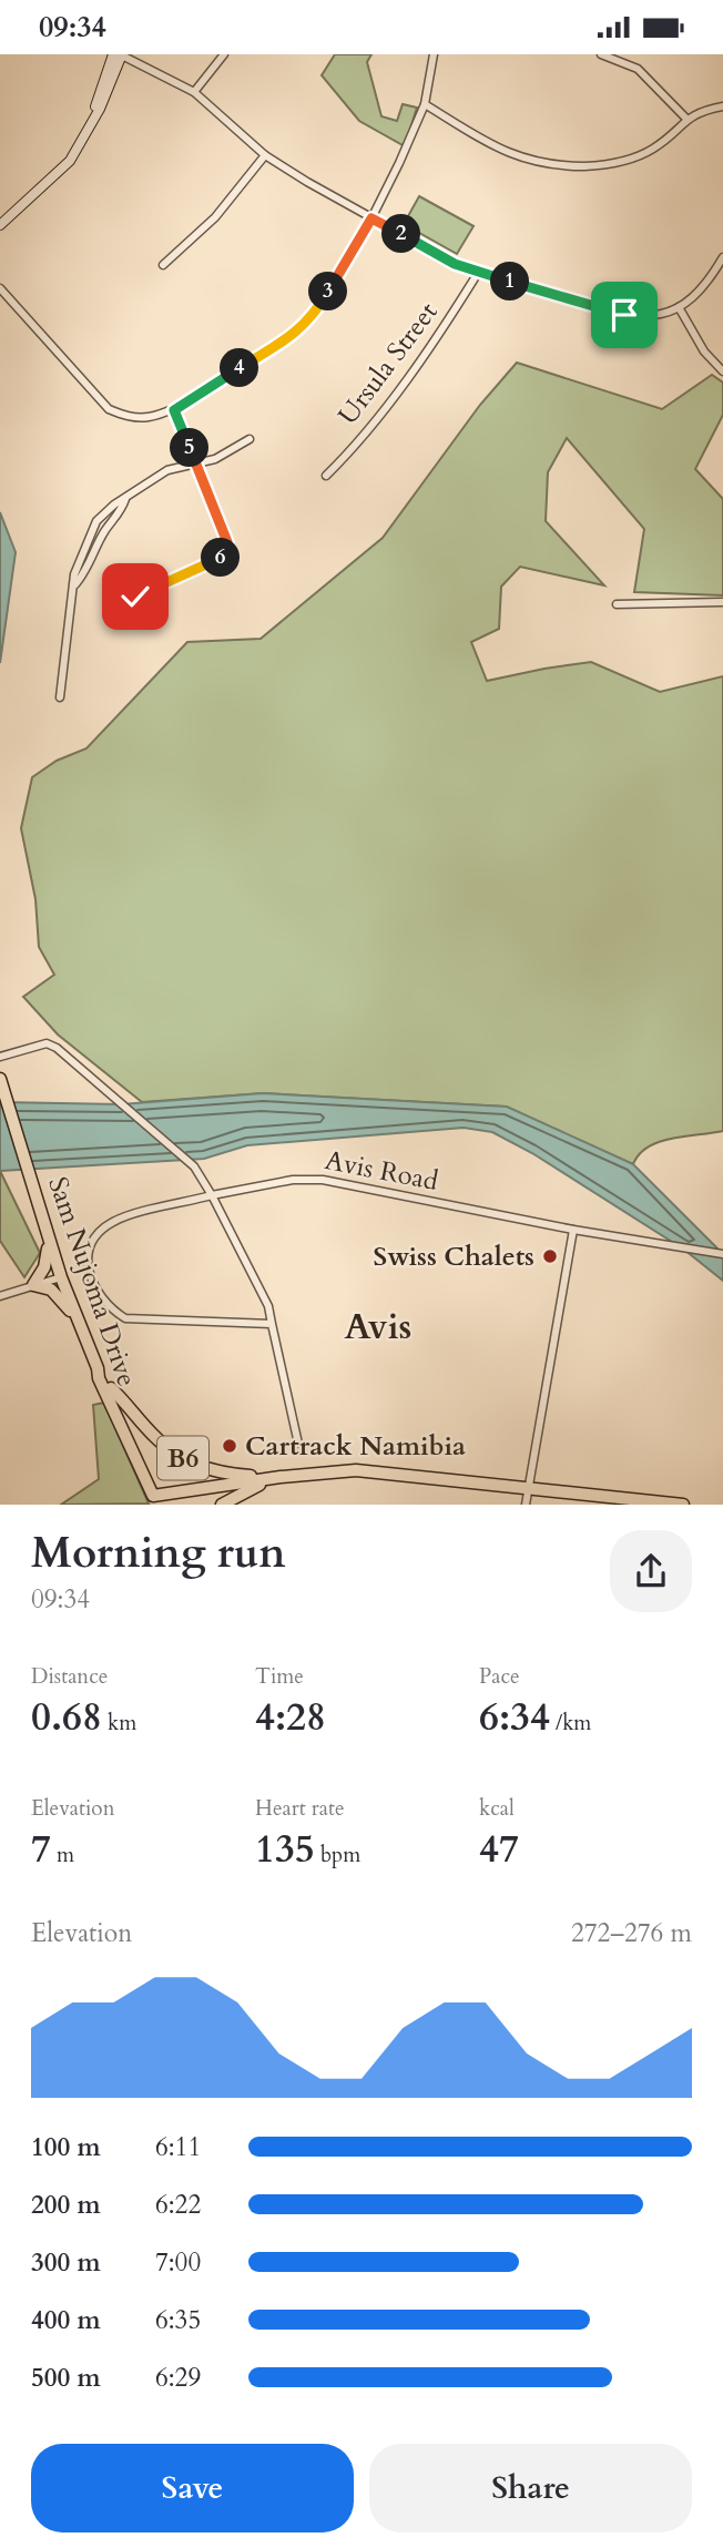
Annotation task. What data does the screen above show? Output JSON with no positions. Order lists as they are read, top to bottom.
{
  "streets": {
    "highway": ["Sam Nujoma Drive", "B6"],
    "street": ["Ursula Street", "Avis Road"]
  },
  "crossings": [
    ["Sam Nujoma Drive", "B6"]
  ],
  "districts": ["Avis"],
  "places": ["Swiss Chalets", "Cartrack Namibia"],
  "page": {
    "status": "09:34",
    "pins": [
      "2",
      "1",
      "3",
      "4",
      "5",
      "6"
    ],
    "heading": ["Morning run", "09:34"],
    "stats": [
      ["Distance", "0.68 km"],
      ["Time", "4:28"],
      ["Pace", "6:34 /km"],
      ["Elevation", "7 m"],
      ["Heart rate", "135 bpm"],
      ["kcal", "47"]
    ],
    "chart": ["Elevation", "272–276 m"],
    "list": [
      {
        "name": "100 m",
        "note": "6:11"
      },
      {
        "name": "200 m",
        "note": "6:22"
      },
      {
        "name": "300 m",
        "note": "7:00"
      },
      {
        "name": "400 m",
        "note": "6:35"
      },
      {
        "name": "500 m",
        "note": "6:29"
      }
    ],
    "buttons": ["Save", "Share"]
  }
}
